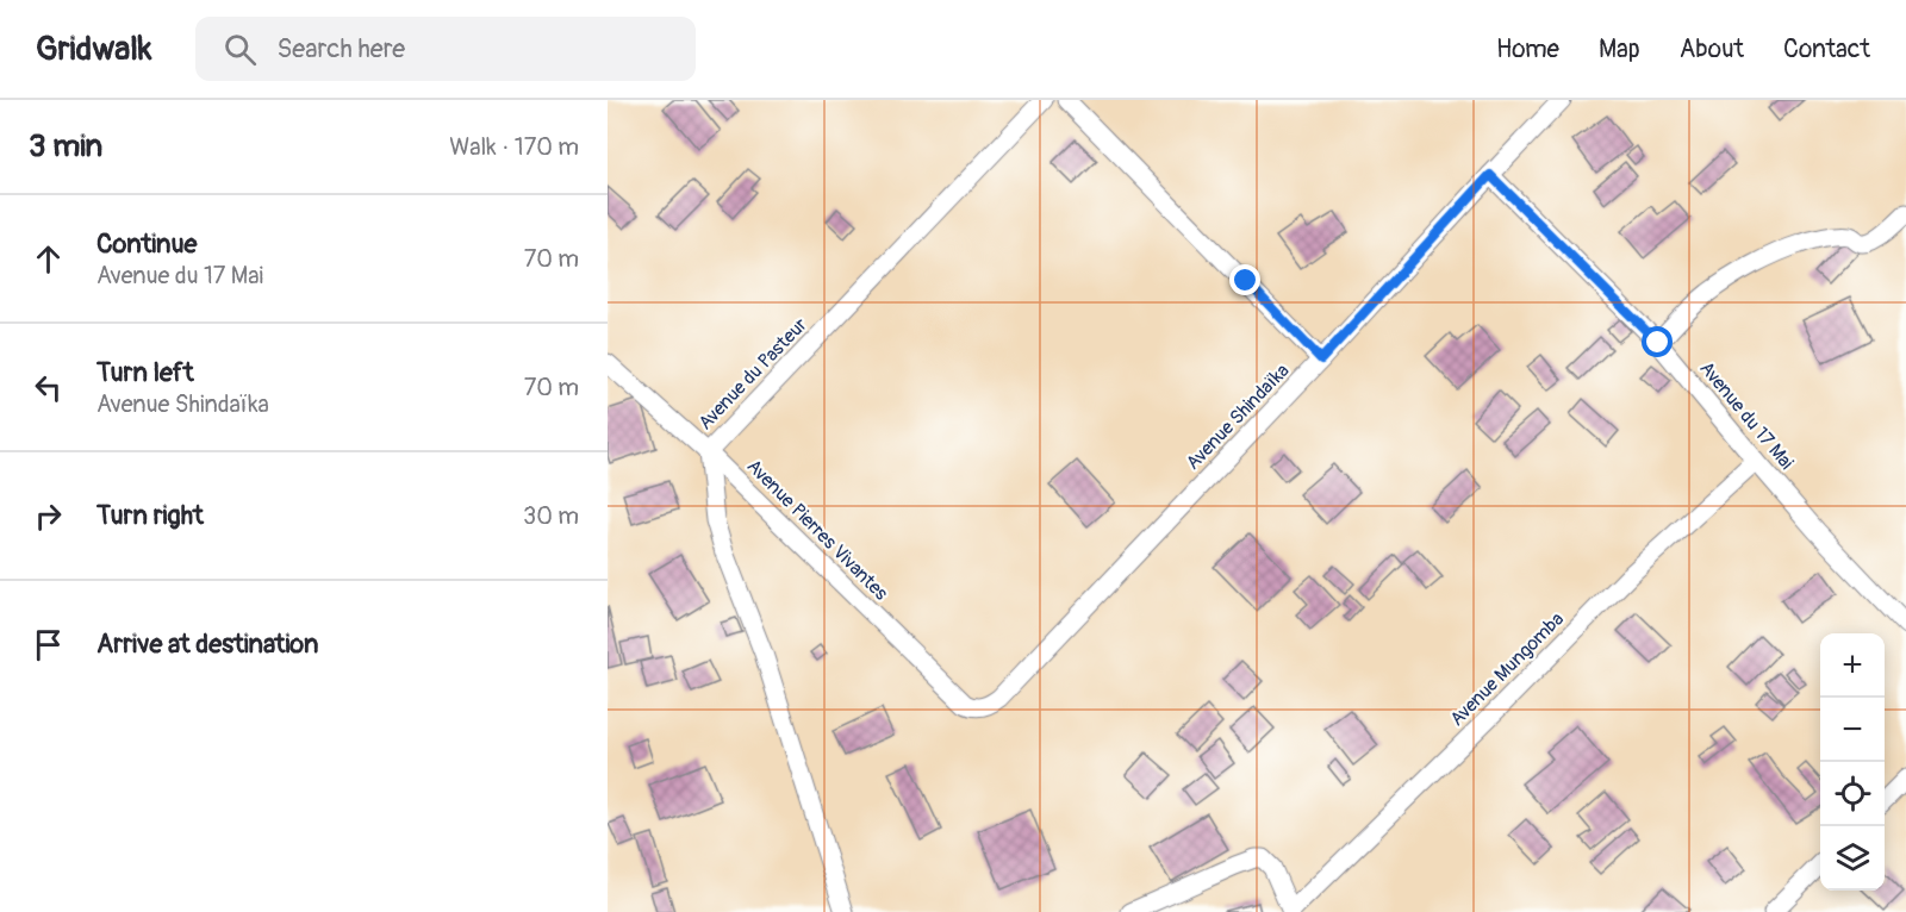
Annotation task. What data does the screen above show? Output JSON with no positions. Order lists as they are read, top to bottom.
{
  "streets": {
    "street": [
      "Avenue du Pasteur",
      "Avenue du 17 Mai",
      "Avenue Shindaïka",
      "Avenue Pierres Vivantes",
      "Avenue Mungomba"
    ]
  },
  "crossings": [
    ["Avenue du Pasteur", "Avenue Pierres Vivantes"],
    ["Avenue du 17 Mai", "Avenue Shindaïka"],
    ["Avenue du 17 Mai", "Avenue Mungomba"],
    ["Avenue Shindaïka", "Avenue Pierres Vivantes"]
  ],
  "page": {
    "header": "Gridwalk",
    "search": "Search here",
    "nav": [
      "Home",
      "Map",
      "About",
      "Contact"
    ],
    "heading": ["3 min", "Walk · 170 m"],
    "list": [
      ["Continue", "Avenue du 17 Mai", "70 m"],
      ["Turn left", "Avenue Shindaïka", "70 m"],
      ["Turn right", "30 m"],
      "Arrive at destination"
    ],
    "map_buttons": ["+", "−"]
  }
}
